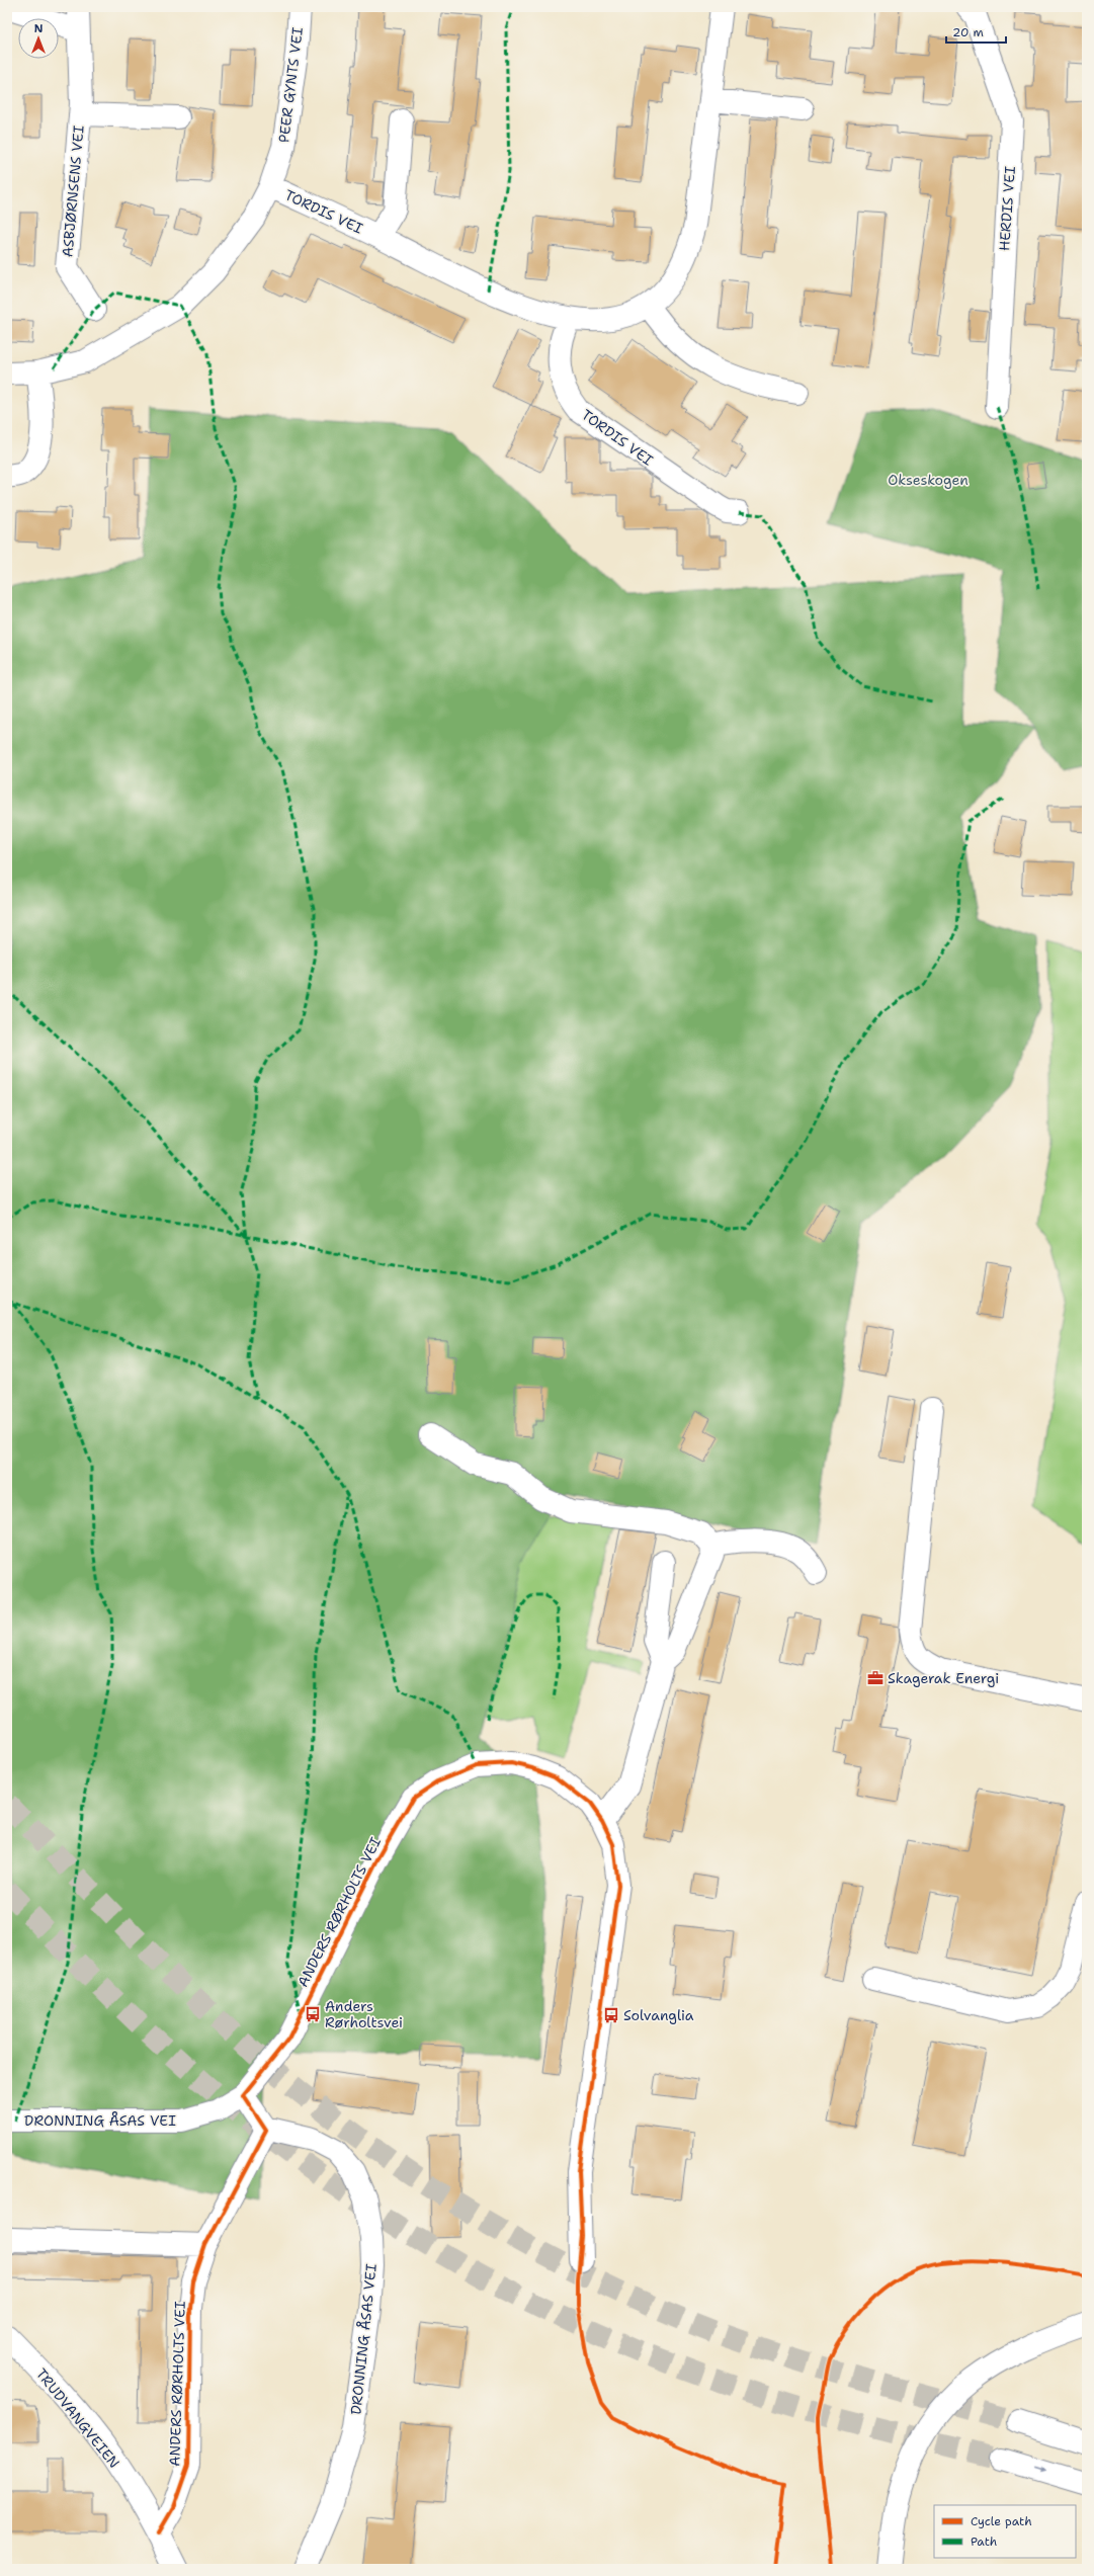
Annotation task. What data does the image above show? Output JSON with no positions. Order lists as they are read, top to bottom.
{
  "streets": {
    "street": [
      "PEER GYNTS VEI",
      "ASBJØRNSENS VEI",
      "HERDIS VEI",
      "TORDIS VEI",
      "ANDERS RØRHOLTS VEI",
      "DRONNING ÅSAS VEI",
      "TRUDVANGVEIEN"
    ]
  },
  "crossings": [
    ["PEER GYNTS VEI", "TORDIS VEI"],
    ["ANDERS RØRHOLTS VEI", "DRONNING ÅSAS VEI"],
    ["ANDERS RØRHOLTS VEI", "TRUDVANGVEIEN"]
  ],
  "parks": ["Okseskogen"],
  "places": {
    "office": ["Skagerak Energi"],
    "bus stop": ["Anders Rørholtsvei", "Solvanglia"]
  },
  "legend": ["Cycle path", "Path"],
  "scale_bar": "20 m",
  "north": "top"
}
